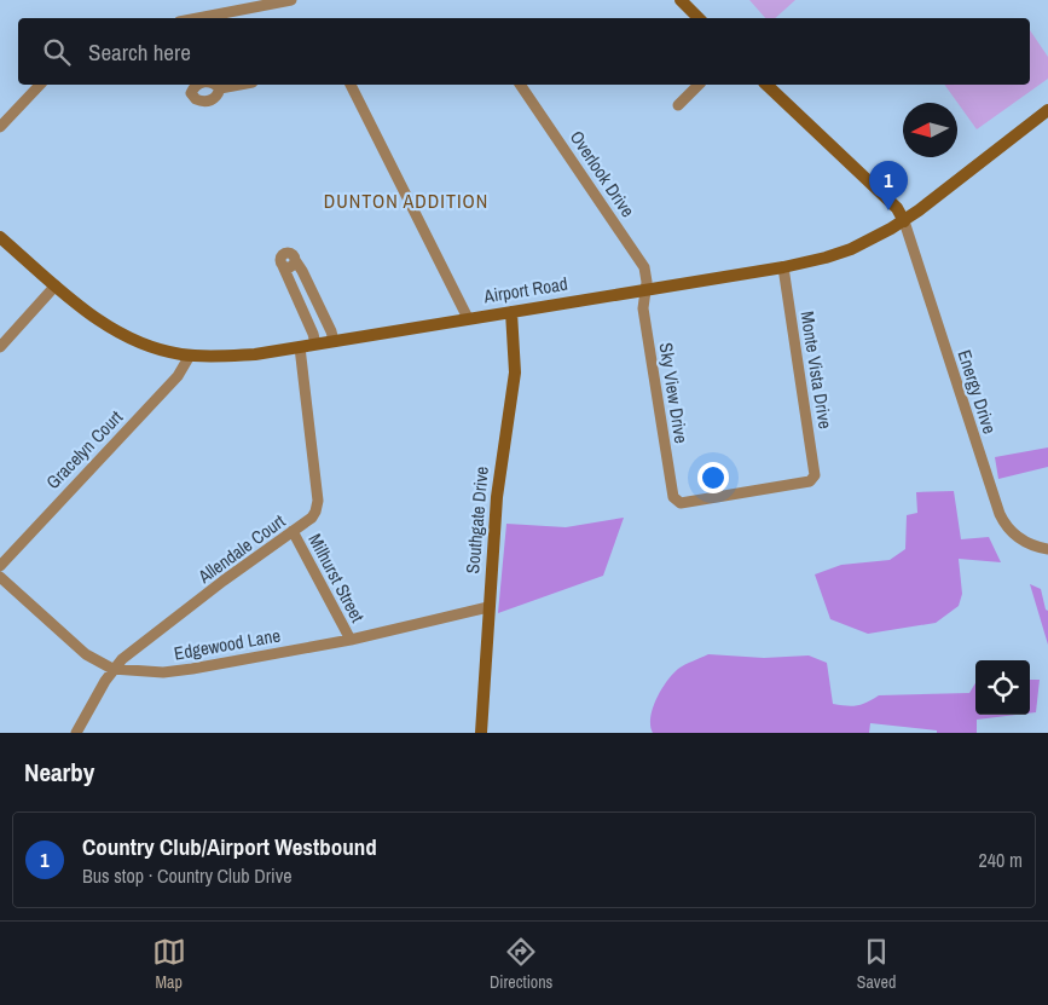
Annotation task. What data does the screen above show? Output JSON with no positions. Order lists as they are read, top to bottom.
{
  "streets": {
    "street": [
      "Overlook Drive",
      "Airport Road",
      "Monte Vista Drive",
      "Energy Drive",
      "Sky View Drive",
      "Gracelyn Court",
      "Southgate Drive",
      "Allendale Court",
      "Milhurst Street",
      "Edgewood Lane"
    ]
  },
  "crossings": [
    ["Overlook Drive", "Airport Road"],
    ["Overlook Drive", "Sky View Drive"],
    ["Airport Road", "Monte Vista Drive"],
    ["Airport Road", "Energy Drive"],
    ["Airport Road", "Sky View Drive"],
    ["Airport Road", "Gracelyn Court"],
    ["Airport Road", "Southgate Drive"],
    ["Airport Road", "Allendale Court"],
    ["Monte Vista Drive", "Sky View Drive"],
    ["Southgate Drive", "Edgewood Lane"],
    ["Allendale Court", "Milhurst Street"],
    ["Allendale Court", "Edgewood Lane"],
    ["Milhurst Street", "Edgewood Lane"]
  ],
  "districts": ["DUNTON ADDITION"],
  "north": "left",
  "page": {
    "search": "Search here",
    "pins": "1",
    "heading": "Nearby",
    "list": [
      {
        "mark": "1",
        "name": "Country Club/Airport Westbound",
        "note": "Bus stop · Country Club Drive",
        "value": "240 m"
      }
    ],
    "nav": ["Map", "Directions", "Saved"]
  }
}
